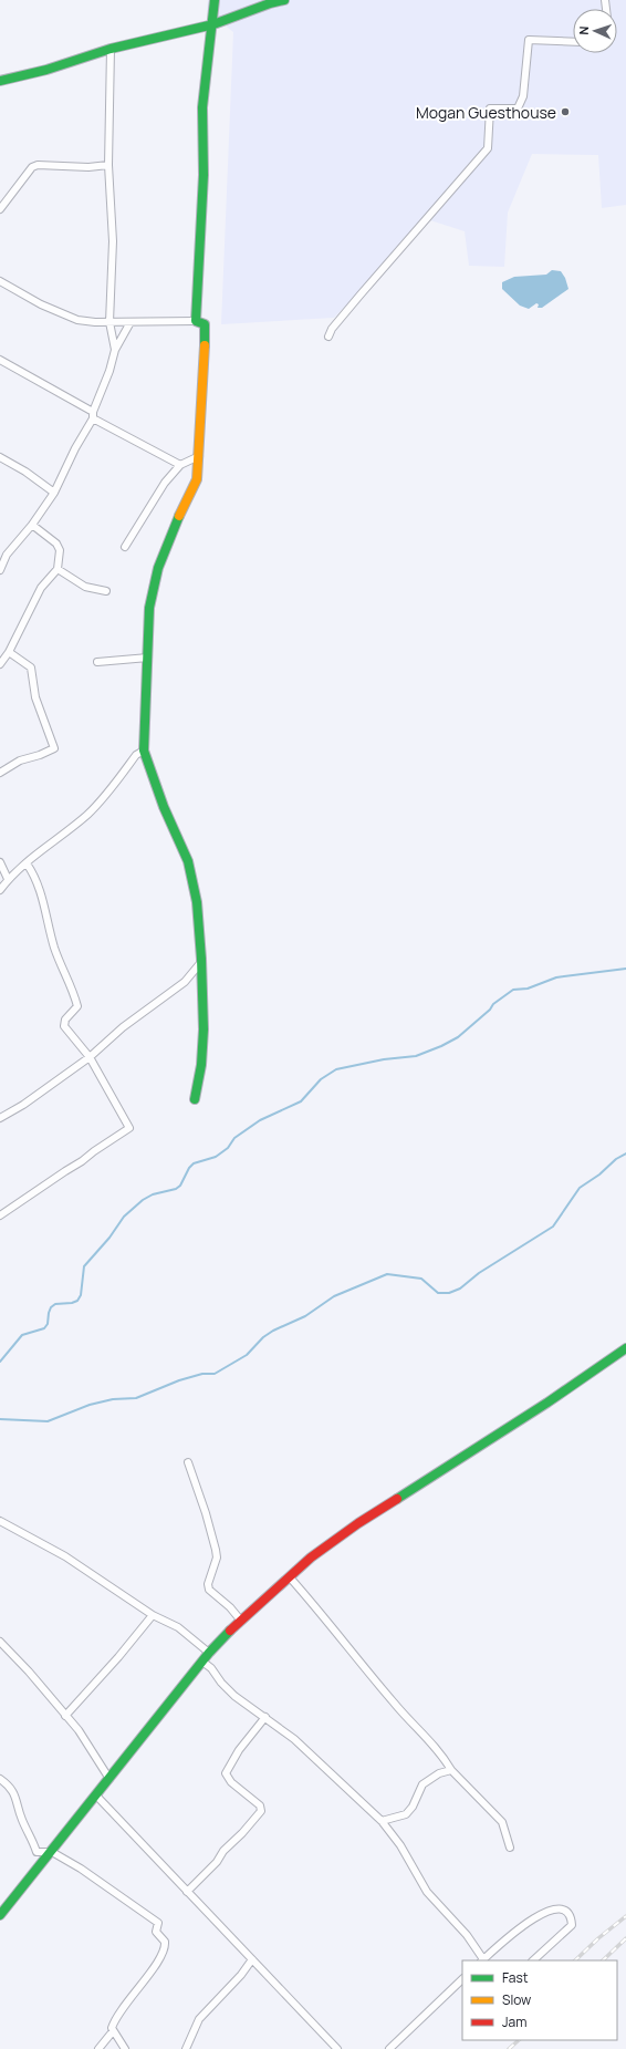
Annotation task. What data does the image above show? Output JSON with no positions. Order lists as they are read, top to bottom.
{
  "places": ["Mogan Guesthouse"],
  "legend": ["Fast", "Slow", "Jam"],
  "north": "left"
}
